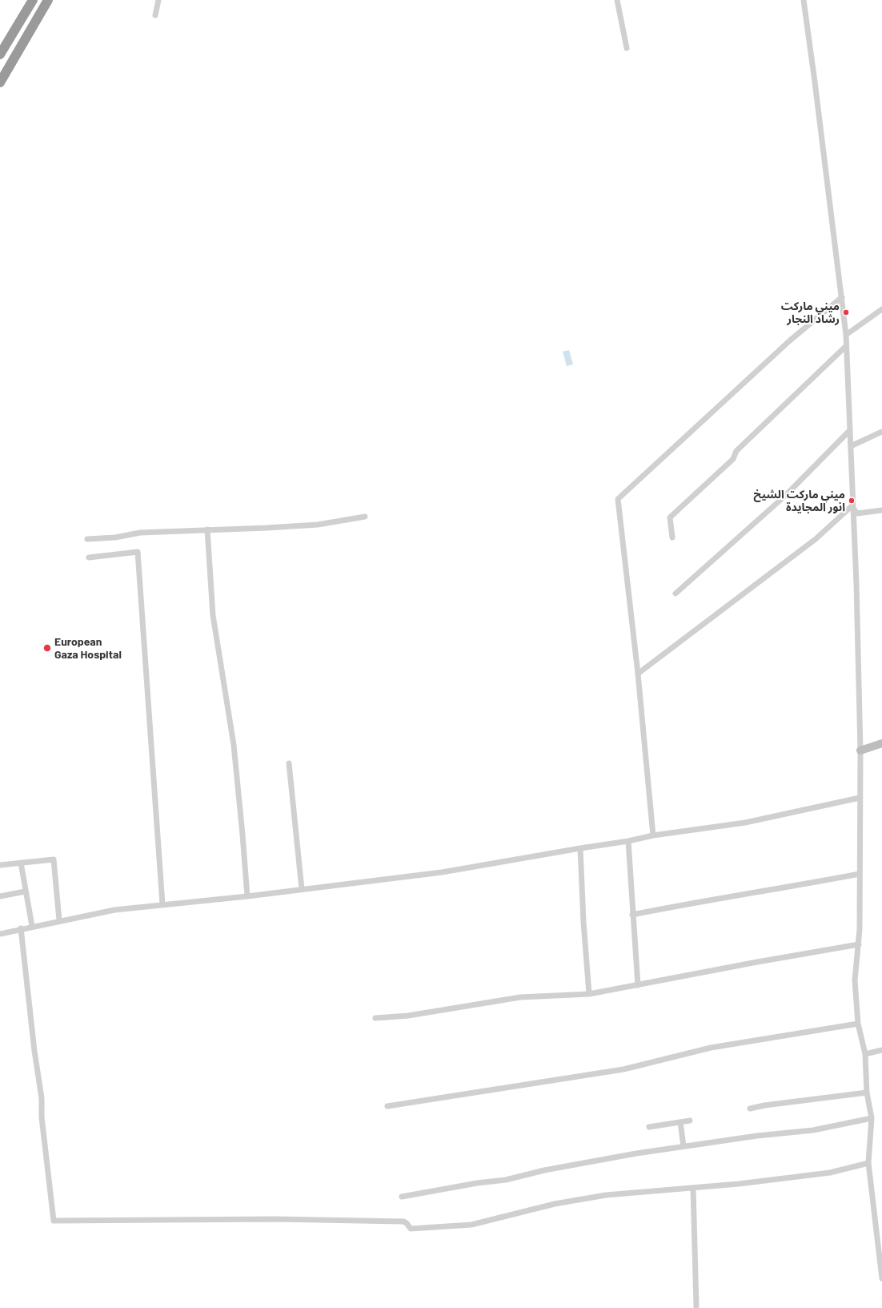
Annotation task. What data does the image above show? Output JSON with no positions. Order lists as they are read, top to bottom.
{
  "places": ["ميني ماركت رشاد النجار", "ميني ماركت الشيخ انور المجايدة", "European Gaza Hospital"]
}
